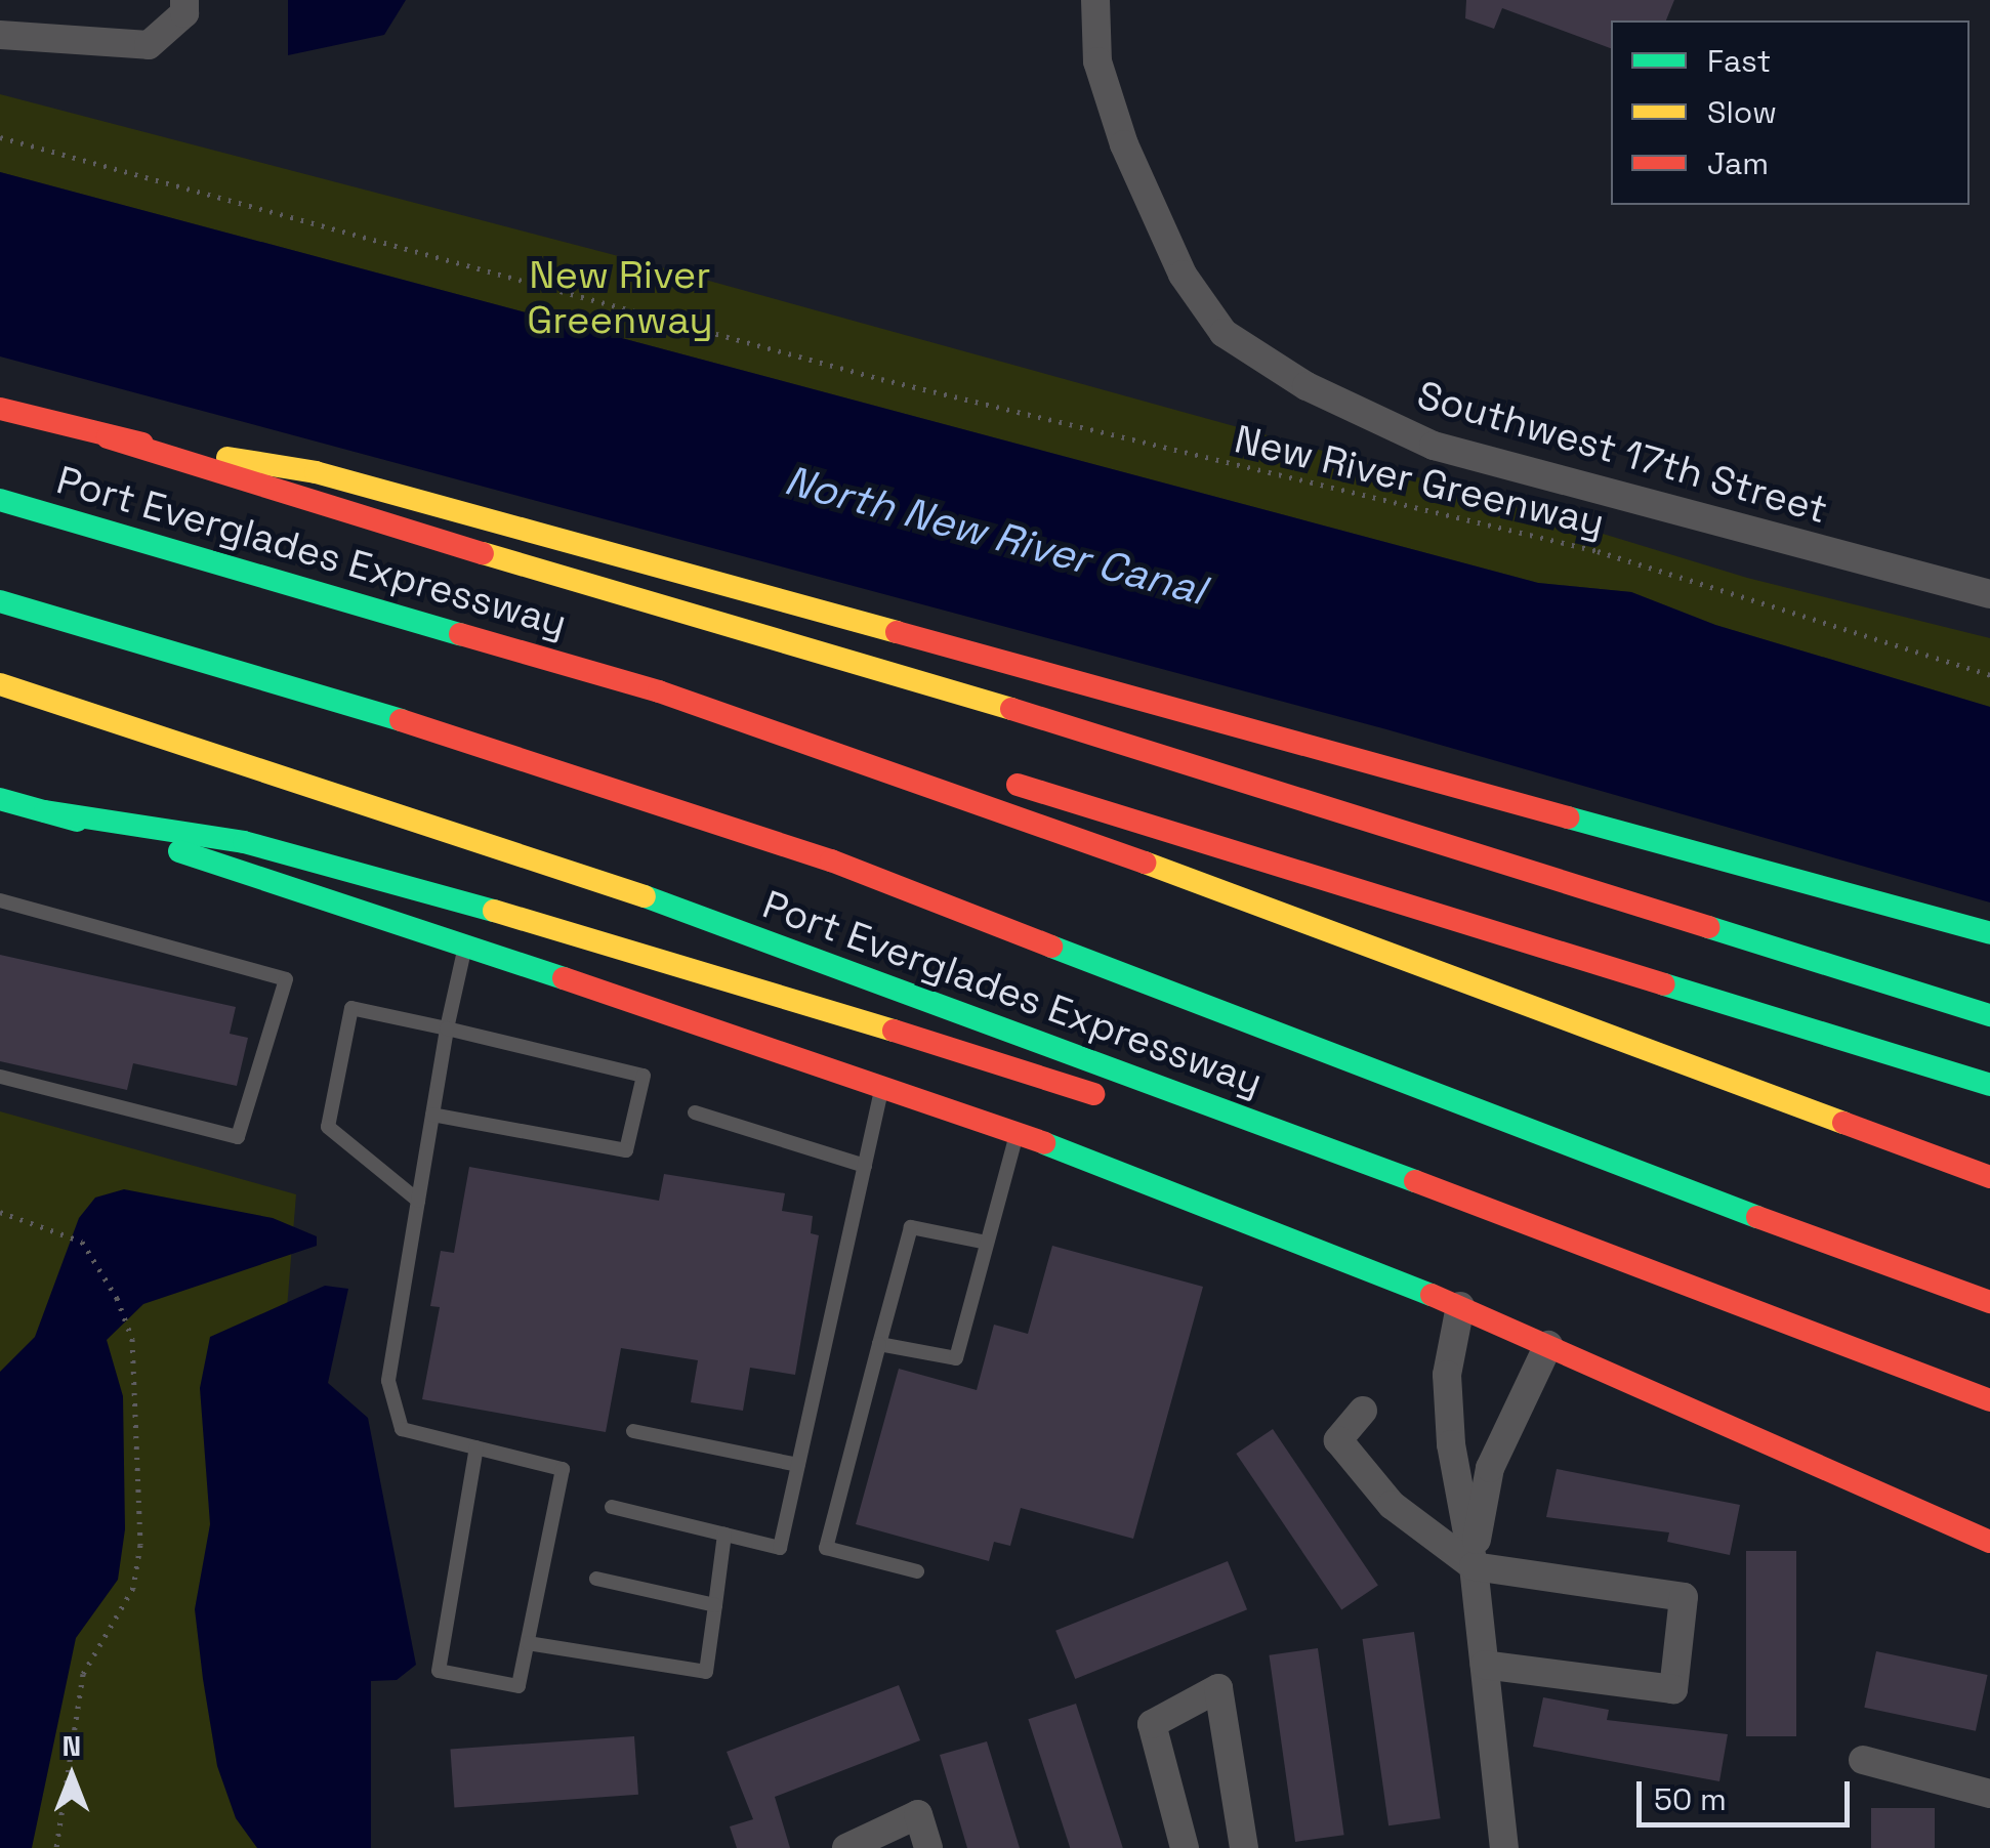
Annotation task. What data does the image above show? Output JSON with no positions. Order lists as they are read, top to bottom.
{
  "streets": {
    "main road": ["Port Everglades Expressway"],
    "street": ["Southwest 17th Street"],
    "path": ["New River Greenway"]
  },
  "water": ["North New River Canal"],
  "parks": ["New River Greenway"],
  "legend": ["Fast", "Slow", "Jam"],
  "scale_bar": "50 m",
  "north": "top"
}
